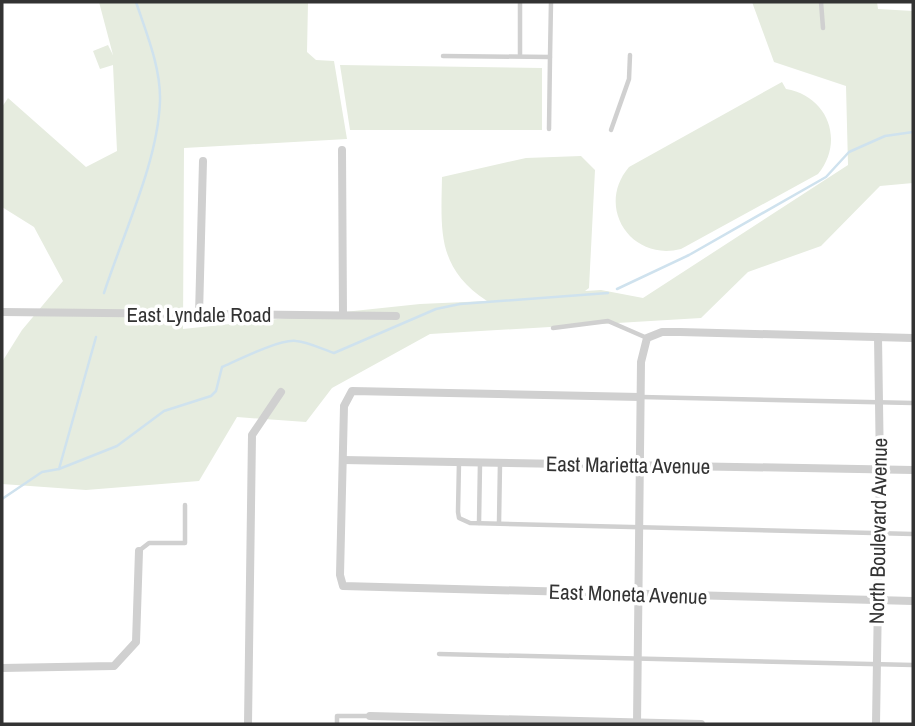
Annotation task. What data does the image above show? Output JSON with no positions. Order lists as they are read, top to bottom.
{
  "streets": {
    "street": [
      "East Lyndale Road",
      "East Marietta Avenue",
      "North Boulevard Avenue",
      "East Moneta Avenue"
    ]
  },
  "crossings": [
    ["East Marietta Avenue", "North Boulevard Avenue"],
    ["East Marietta Avenue", "East Moneta Avenue"],
    ["North Boulevard Avenue", "East Moneta Avenue"]
  ]
}
